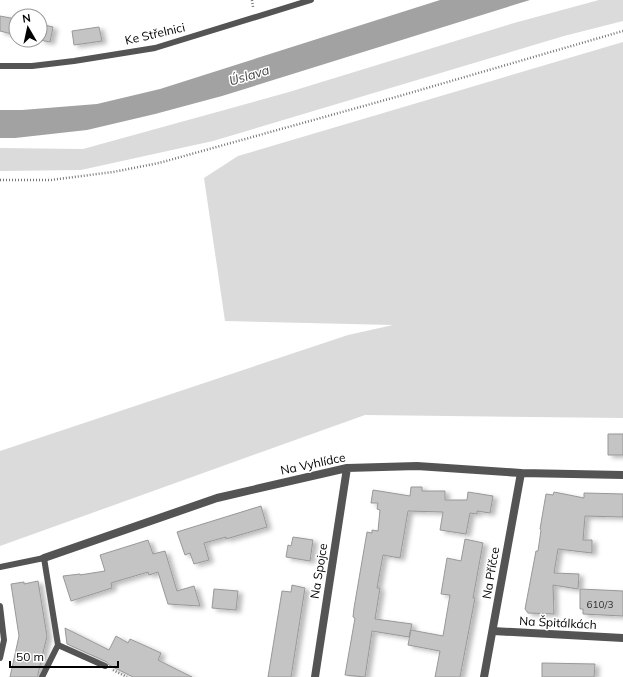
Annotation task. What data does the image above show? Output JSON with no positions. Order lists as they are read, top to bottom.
{
  "streets": {
    "street": [
      "Na Vyhlídce",
      "Na Spojce",
      "Na Příčce",
      "Na Špitálkách"
    ],
    "lane": ["Ke Střelnici"]
  },
  "crossings": [
    ["Na Vyhlídce", "Na Spojce"],
    ["Na Vyhlídce", "Na Příčce"],
    ["Na Příčce", "Na Špitálkách"]
  ],
  "water": ["Úslava"],
  "house_numbers": ["610/3"],
  "scale_bar": "50 m",
  "north": "top"
}
